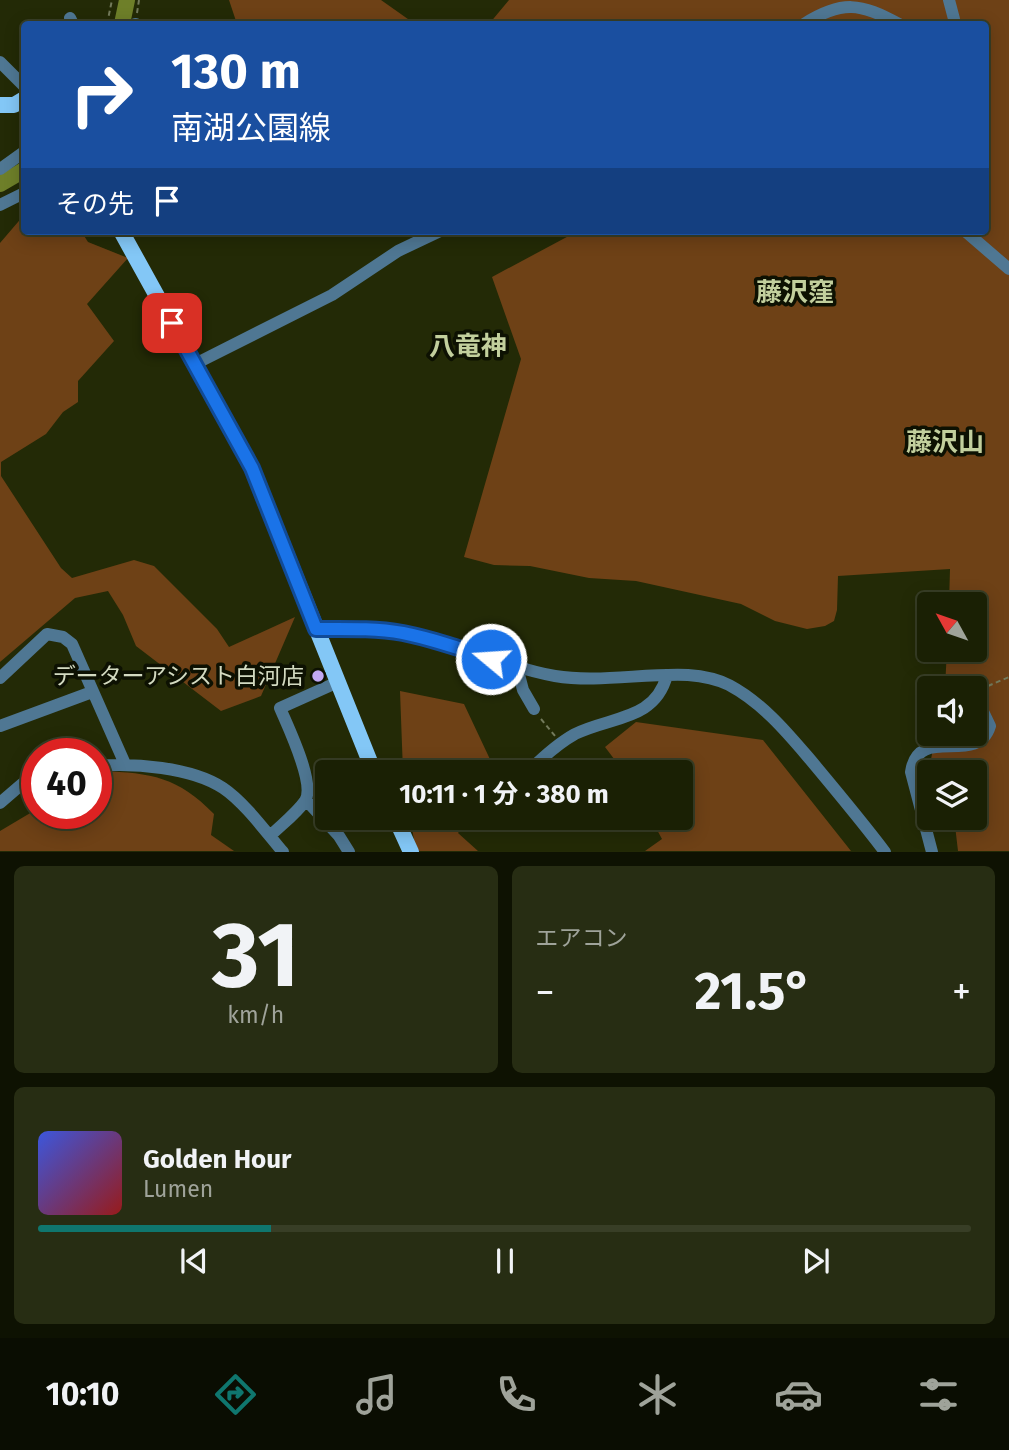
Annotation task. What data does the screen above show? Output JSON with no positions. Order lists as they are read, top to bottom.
{
  "districts": ["藤沢窪", "八竜神", "藤沢山"],
  "places": ["データーアシスト白河店"],
  "north": "top left",
  "page": {
    "turn": ["130 m", "南湖公園線"],
    "then": "その先",
    "limit": "40",
    "trip": "10:11 · 1 分 · 380 m",
    "tile": [
      ["31", "km/h"],
      "エアコン"
    ],
    "heat": ["−", "21.5°", "+"],
    "song": ["Golden Hour", "Lumen"],
    "tabs": "10:10"
  }
}
